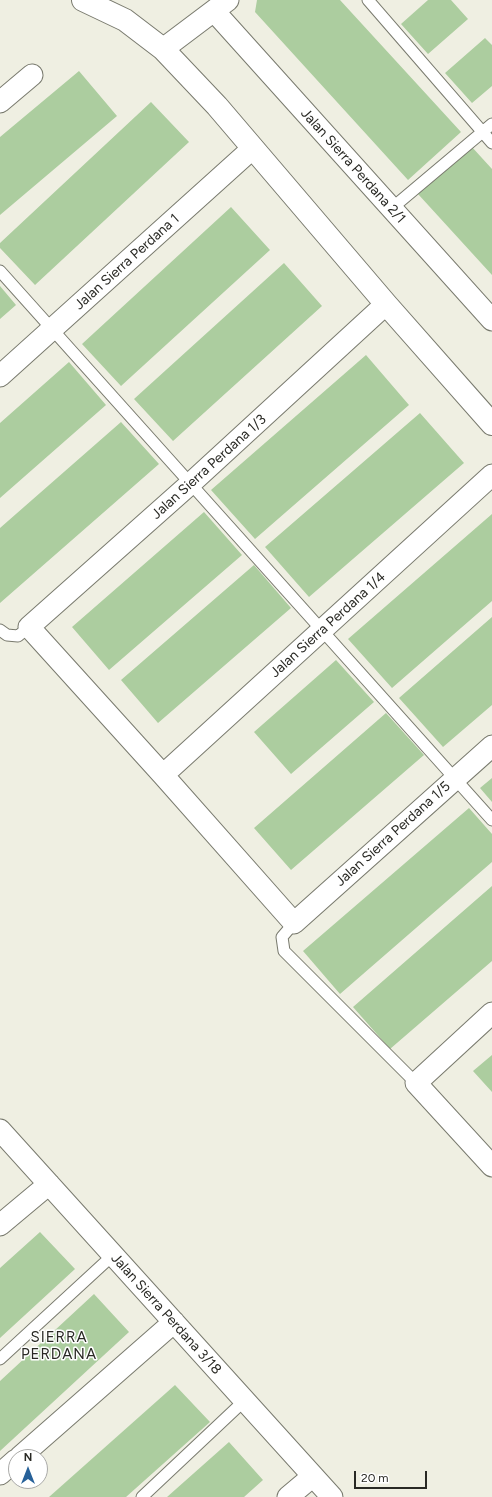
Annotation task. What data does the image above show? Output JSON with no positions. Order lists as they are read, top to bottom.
{
  "streets": {
    "street": [
      "Jalan Sierra Perdana 2/1",
      "Jalan Sierra Perdana 1",
      "Jalan Sierra Perdana 1/3",
      "Jalan Sierra Perdana 1/4",
      "Jalan Sierra Perdana 1/5",
      "Jalan Sierra Perdana 3/18"
    ]
  },
  "districts": ["SIERRA PERDANA"],
  "scale_bar": "20 m",
  "north": "top"
}
